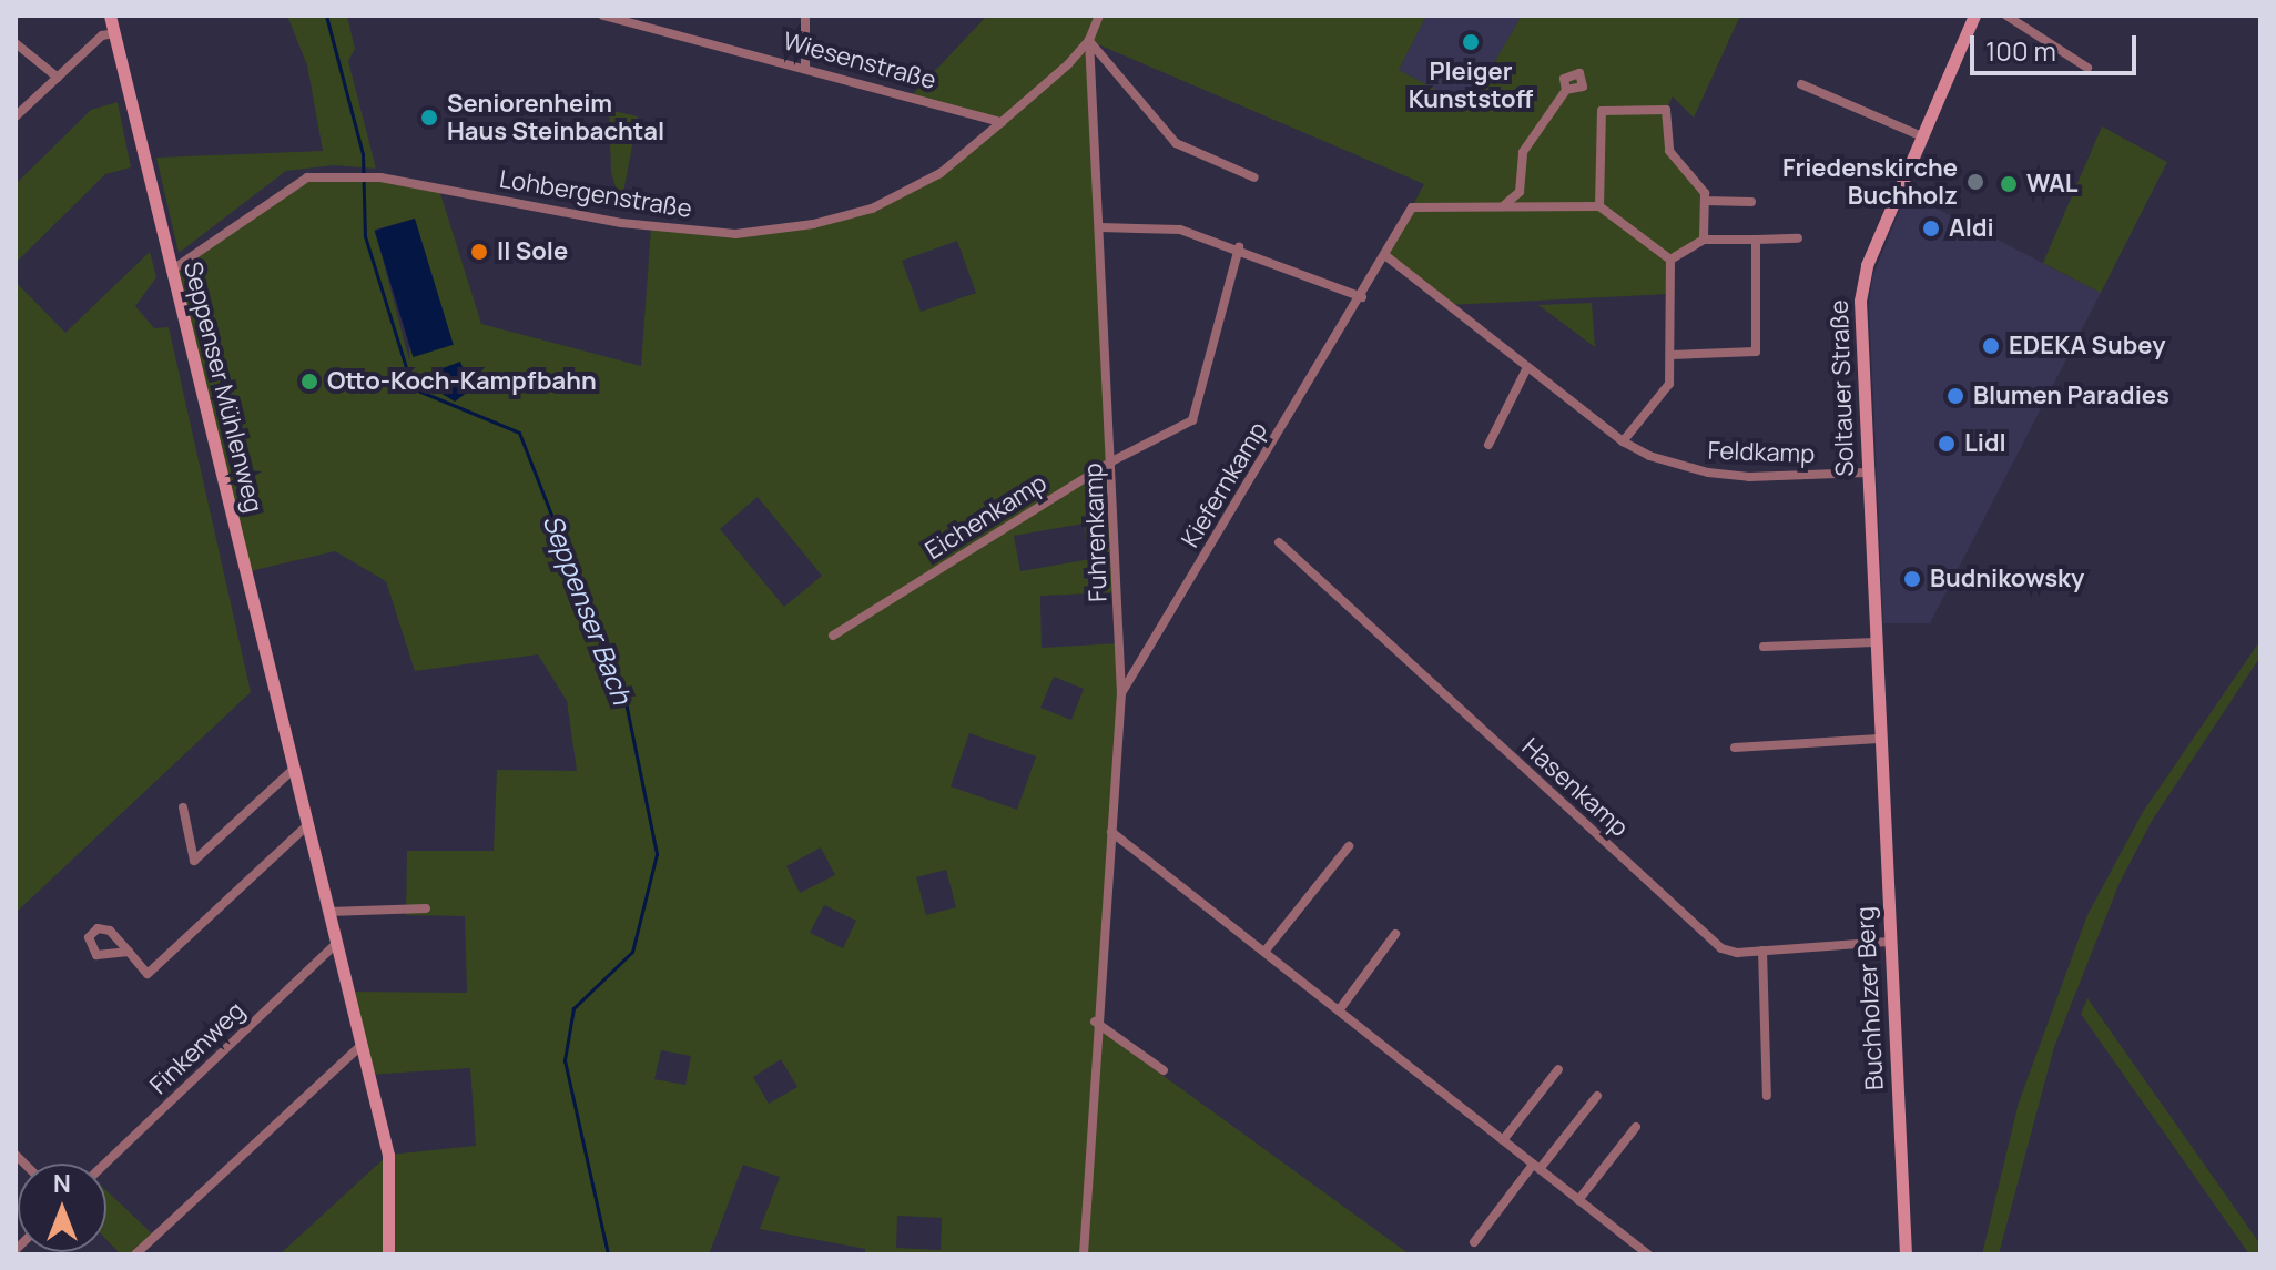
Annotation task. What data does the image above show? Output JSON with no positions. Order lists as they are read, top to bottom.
{
  "streets": {
    "street": [
      "Wiesenstraße",
      "Lohbergenstraße",
      "Seppenser Mühlenweg",
      "Soltauer Straße",
      "Feldkamp",
      "Kiefernkamp",
      "Eichenkamp",
      "Fuhrenkamp",
      "Hasenkamp",
      "Buchholzer Berg",
      "Finkenweg"
    ]
  },
  "crossings": [
    ["Wiesenstraße", "Lohbergenstraße"],
    ["Lohbergenstraße", "Seppenser Mühlenweg"],
    ["Lohbergenstraße", "Fuhrenkamp"],
    ["Seppenser Mühlenweg", "Finkenweg"],
    ["Soltauer Straße", "Feldkamp"],
    ["Soltauer Straße", "Buchholzer Berg"],
    ["Kiefernkamp", "Fuhrenkamp"],
    ["Eichenkamp", "Fuhrenkamp"],
    ["Hasenkamp", "Buchholzer Berg"]
  ],
  "water": ["Seppenser Bach"],
  "places": [
    "Pleiger Kunststoff",
    "Seniorenheim Haus Steinbachtal",
    "Friedenskirche Buchholz",
    "WAL",
    "Aldi",
    "Il Sole",
    "EDEKA Subey",
    "Otto-Koch-Kampfbahn",
    "Blumen Paradies",
    "Lidl",
    "Budnikowsky"
  ],
  "scale_bar": "100 m",
  "north": "top"
}
